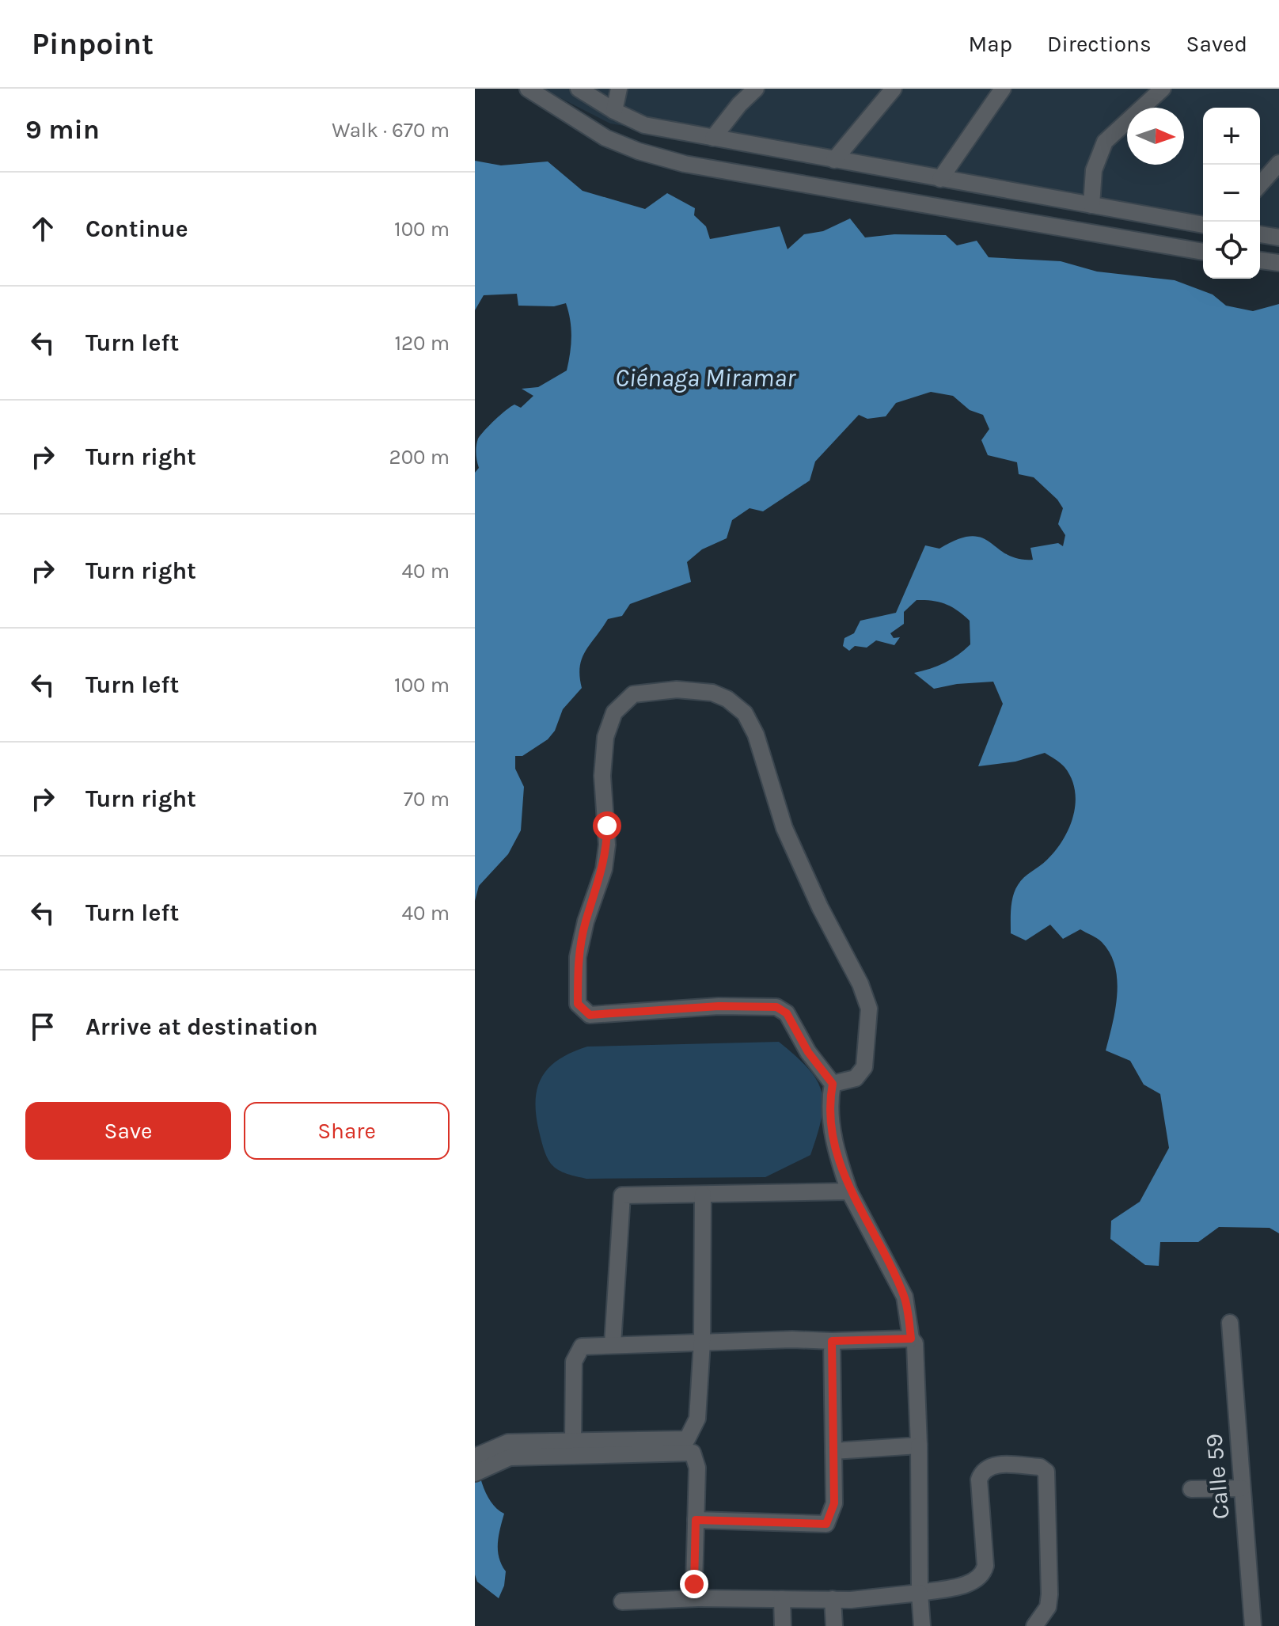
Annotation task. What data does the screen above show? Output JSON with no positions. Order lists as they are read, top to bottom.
{
  "streets": {
    "street": ["Calle 59"]
  },
  "water": ["Ciénaga Miramar"],
  "north": "right",
  "page": {
    "header": "Pinpoint",
    "nav": ["Map", "Directions", "Saved"],
    "heading": ["9 min", "Walk · 670 m"],
    "map_buttons": ["+", "−"],
    "list": [
      ["Continue", "100 m"],
      ["Turn left", "120 m"],
      ["Turn right", "200 m"],
      ["Turn right", "40 m"],
      ["Turn left", "100 m"],
      ["Turn right", "70 m"],
      ["Turn left", "40 m"],
      "Arrive at destination"
    ],
    "buttons": ["Save", "Share"]
  }
}
